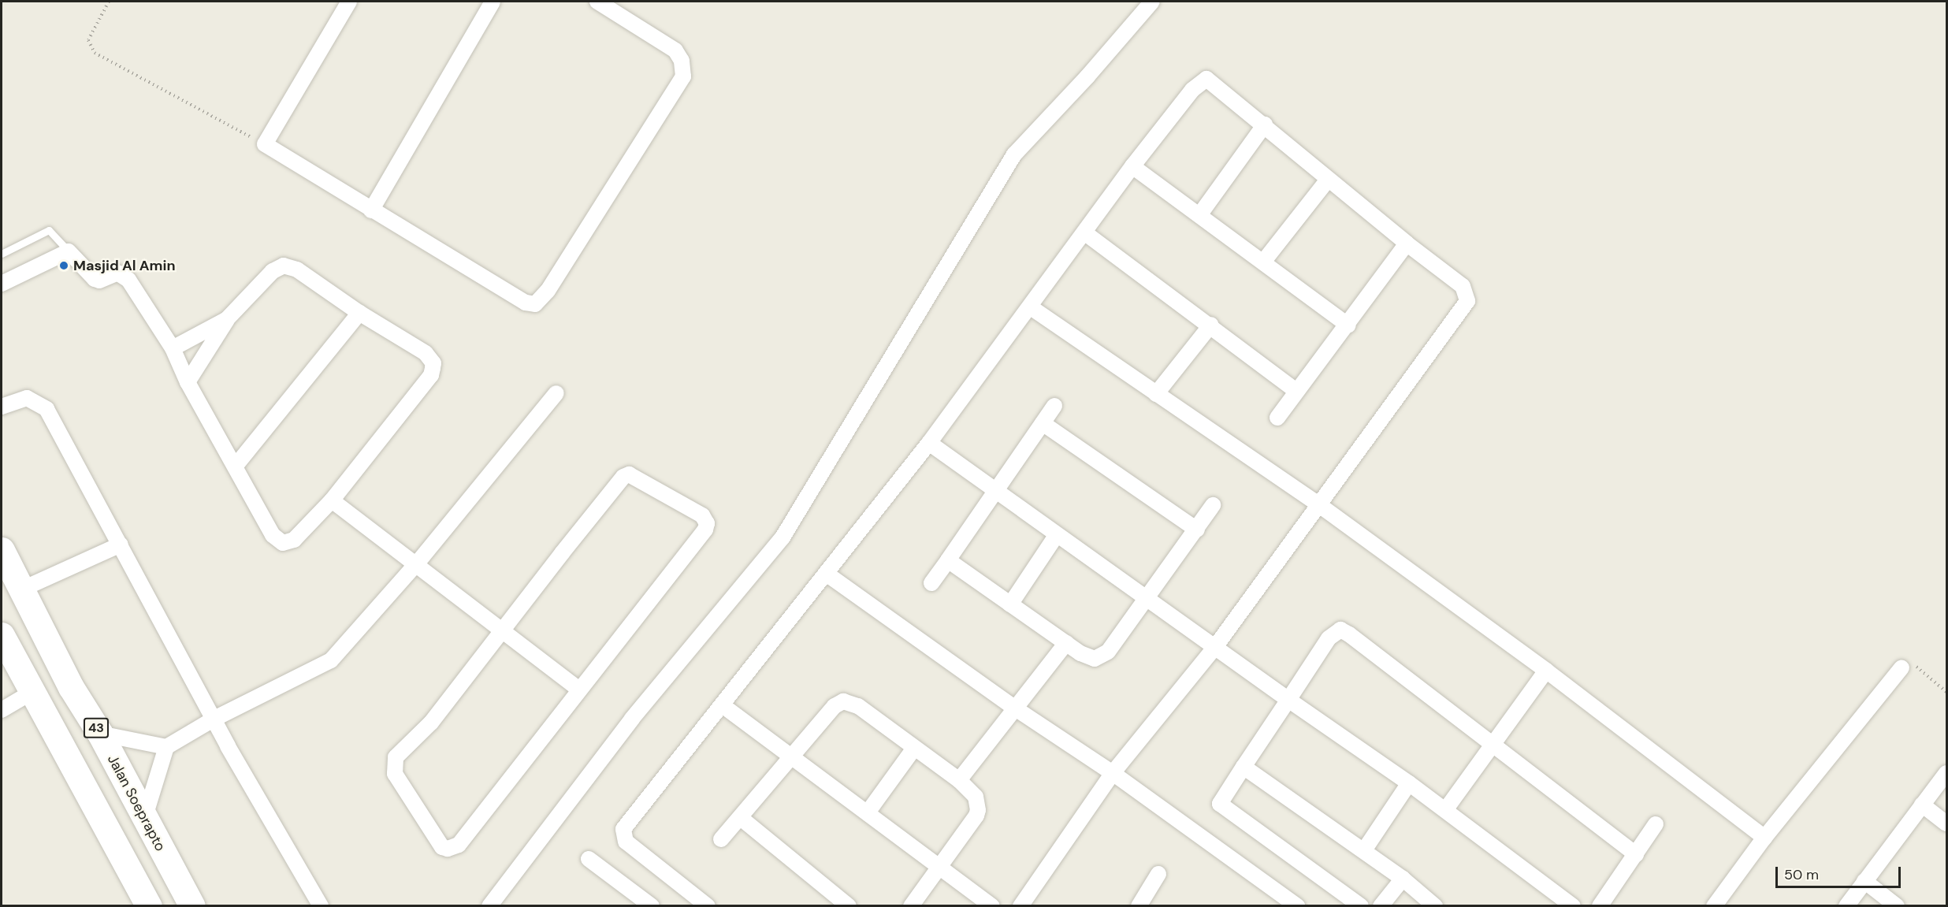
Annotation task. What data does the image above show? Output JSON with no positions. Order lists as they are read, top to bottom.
{
  "streets": {
    "highway": ["43", "Jalan Soeprapto"]
  },
  "places": ["Masjid Al Amin"],
  "scale_bar": "50 m"
}
